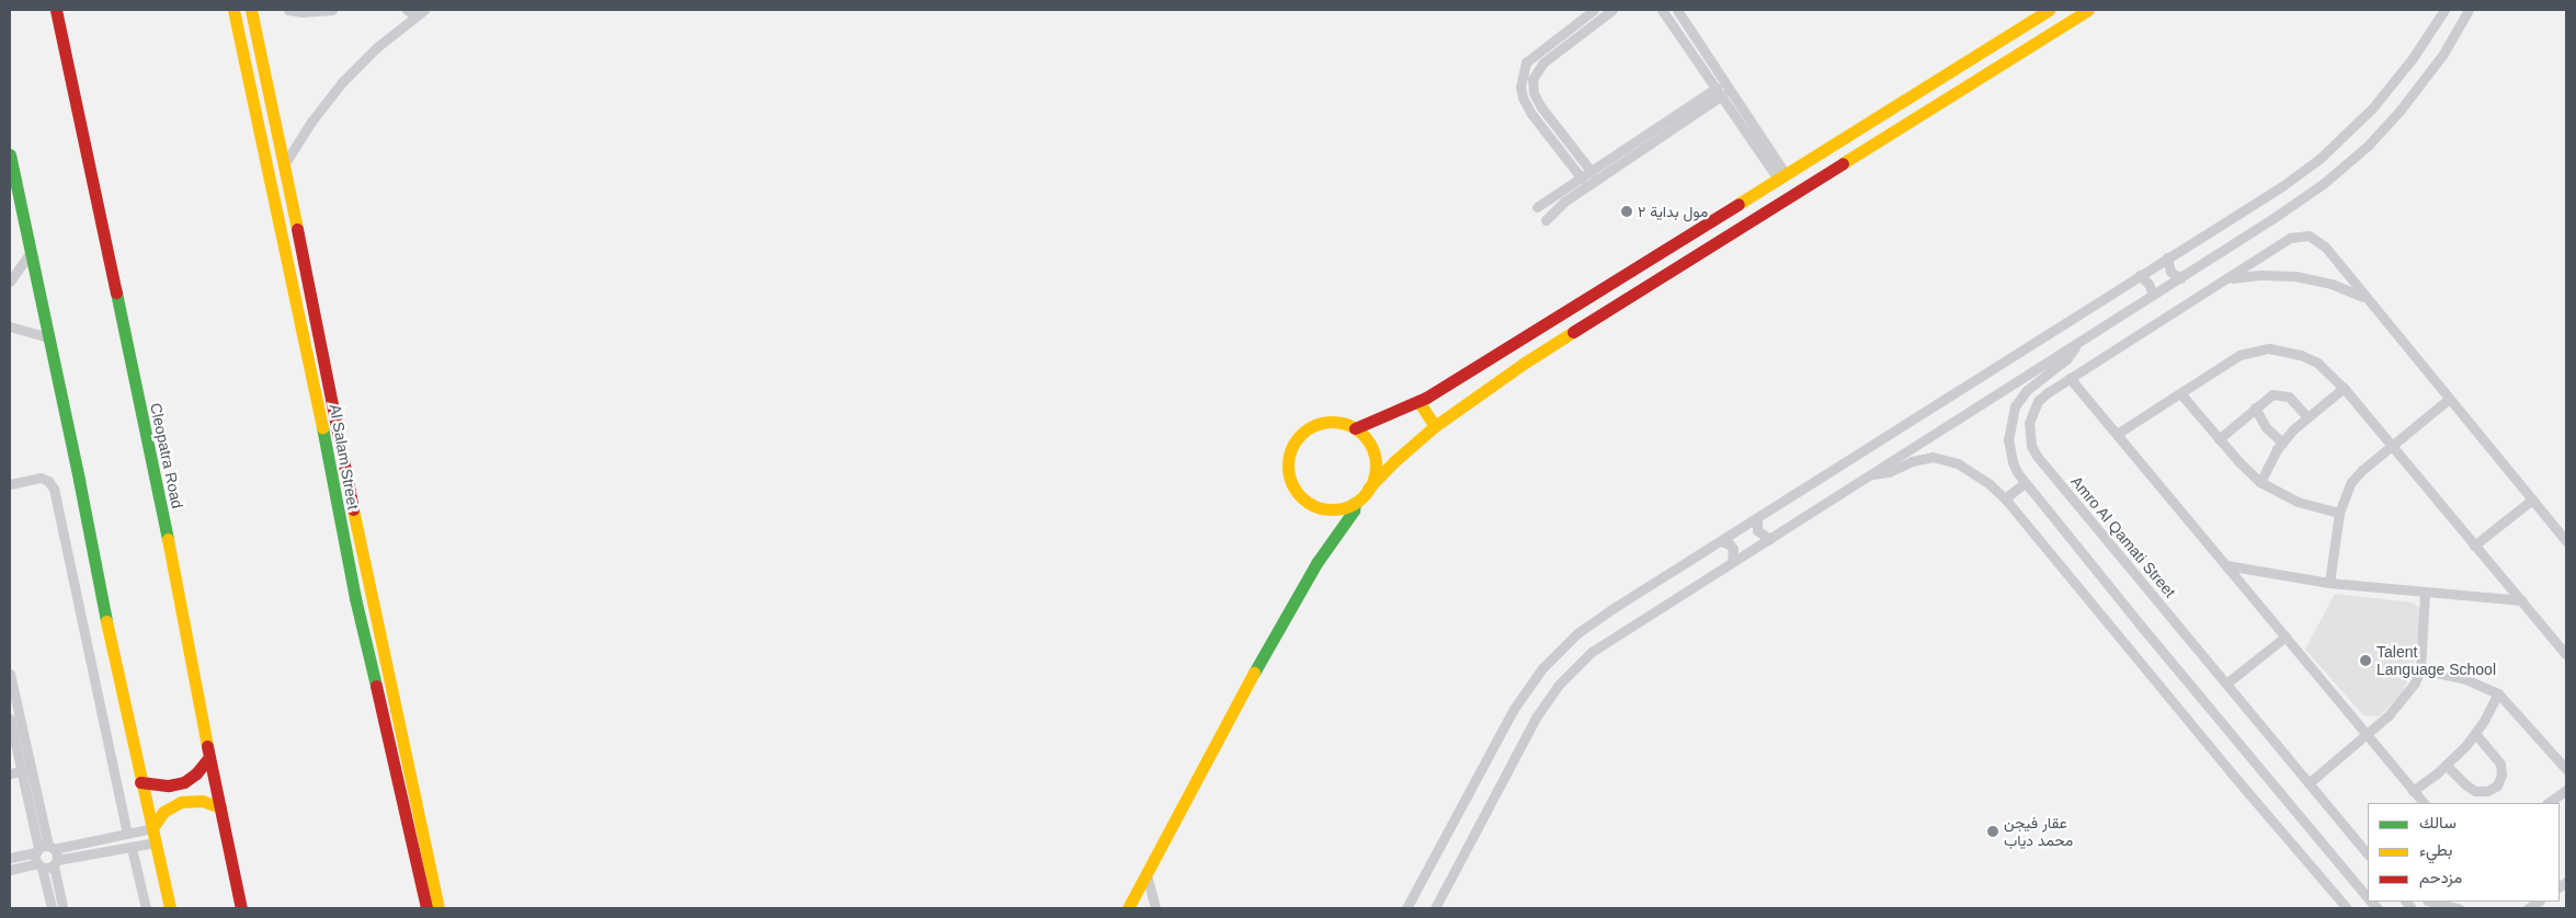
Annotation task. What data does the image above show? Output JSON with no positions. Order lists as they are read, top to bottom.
{
  "streets": {
    "main road": ["Cleopatra Road", "Al Salam Street"],
    "street": ["Amro Al Qamati Street"]
  },
  "places": ["مول بداية ۲", "Talent Language School", "عقار فيجن محمد دياب"],
  "legend": ["سالك", "بطيء", "مزدحم"]
}
